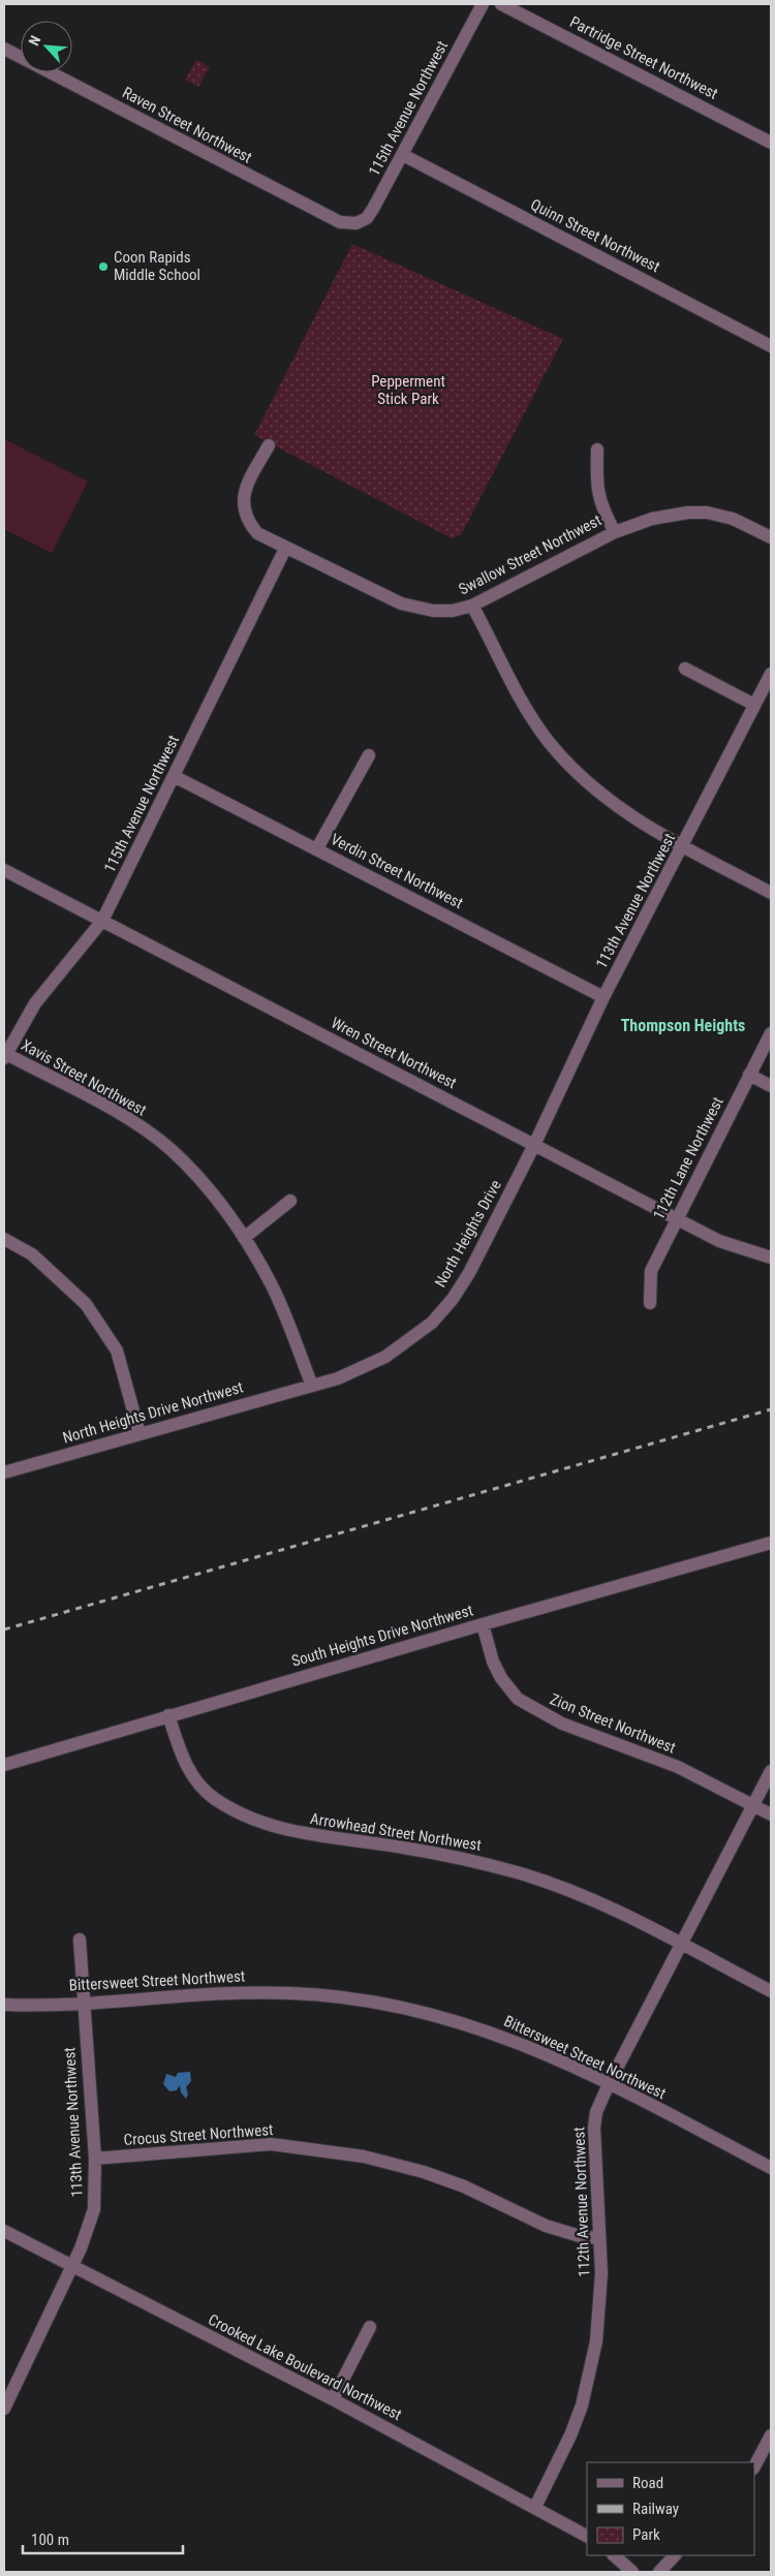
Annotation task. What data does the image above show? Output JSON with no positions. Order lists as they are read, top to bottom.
{
  "streets": {
    "street": [
      "Partridge Street Northwest",
      "115th Avenue Northwest",
      "Raven Street Northwest",
      "Quinn Street Northwest",
      "Swallow Street Northwest",
      "Verdin Street Northwest",
      "113th Avenue Northwest",
      "Wren Street Northwest",
      "Xavis Street Northwest",
      "112th Lane Northwest",
      "North Heights Drive",
      "North Heights Drive Northwest",
      "South Heights Drive Northwest",
      "Zion Street Northwest",
      "Arrowhead Street Northwest",
      "Bittersweet Street Northwest",
      "Crocus Street Northwest",
      "112th Avenue Northwest",
      "Crooked Lake Boulevard Northwest"
    ]
  },
  "crossings": [
    ["115th Avenue Northwest", "Raven Street Northwest"],
    ["115th Avenue Northwest", "Quinn Street Northwest"],
    ["115th Avenue Northwest", "Swallow Street Northwest"],
    ["115th Avenue Northwest", "Verdin Street Northwest"],
    ["115th Avenue Northwest", "Wren Street Northwest"],
    ["115th Avenue Northwest", "Xavis Street Northwest"],
    ["Verdin Street Northwest", "113th Avenue Northwest"],
    ["113th Avenue Northwest", "Wren Street Northwest"],
    ["113th Avenue Northwest", "North Heights Drive"],
    ["113th Avenue Northwest", "Bittersweet Street Northwest"],
    ["113th Avenue Northwest", "Crocus Street Northwest"],
    ["113th Avenue Northwest", "Crooked Lake Boulevard Northwest"],
    ["Wren Street Northwest", "112th Lane Northwest"],
    ["Wren Street Northwest", "North Heights Drive"],
    ["Xavis Street Northwest", "North Heights Drive"],
    ["Xavis Street Northwest", "North Heights Drive Northwest"],
    ["North Heights Drive", "North Heights Drive Northwest"],
    ["South Heights Drive Northwest", "Zion Street Northwest"],
    ["South Heights Drive Northwest", "Arrowhead Street Northwest"],
    ["Zion Street Northwest", "112th Avenue Northwest"],
    ["Arrowhead Street Northwest", "112th Avenue Northwest"],
    ["Bittersweet Street Northwest", "112th Avenue Northwest"],
    ["Crocus Street Northwest", "112th Avenue Northwest"],
    ["112th Avenue Northwest", "Crooked Lake Boulevard Northwest"]
  ],
  "districts": ["Thompson Heights"],
  "parks": ["Pepperment Stick Park"],
  "places": ["Coon Rapids Middle School"],
  "legend": ["Road", "Railway", "Park"],
  "scale_bar": "100 m",
  "north": "top left"
}
